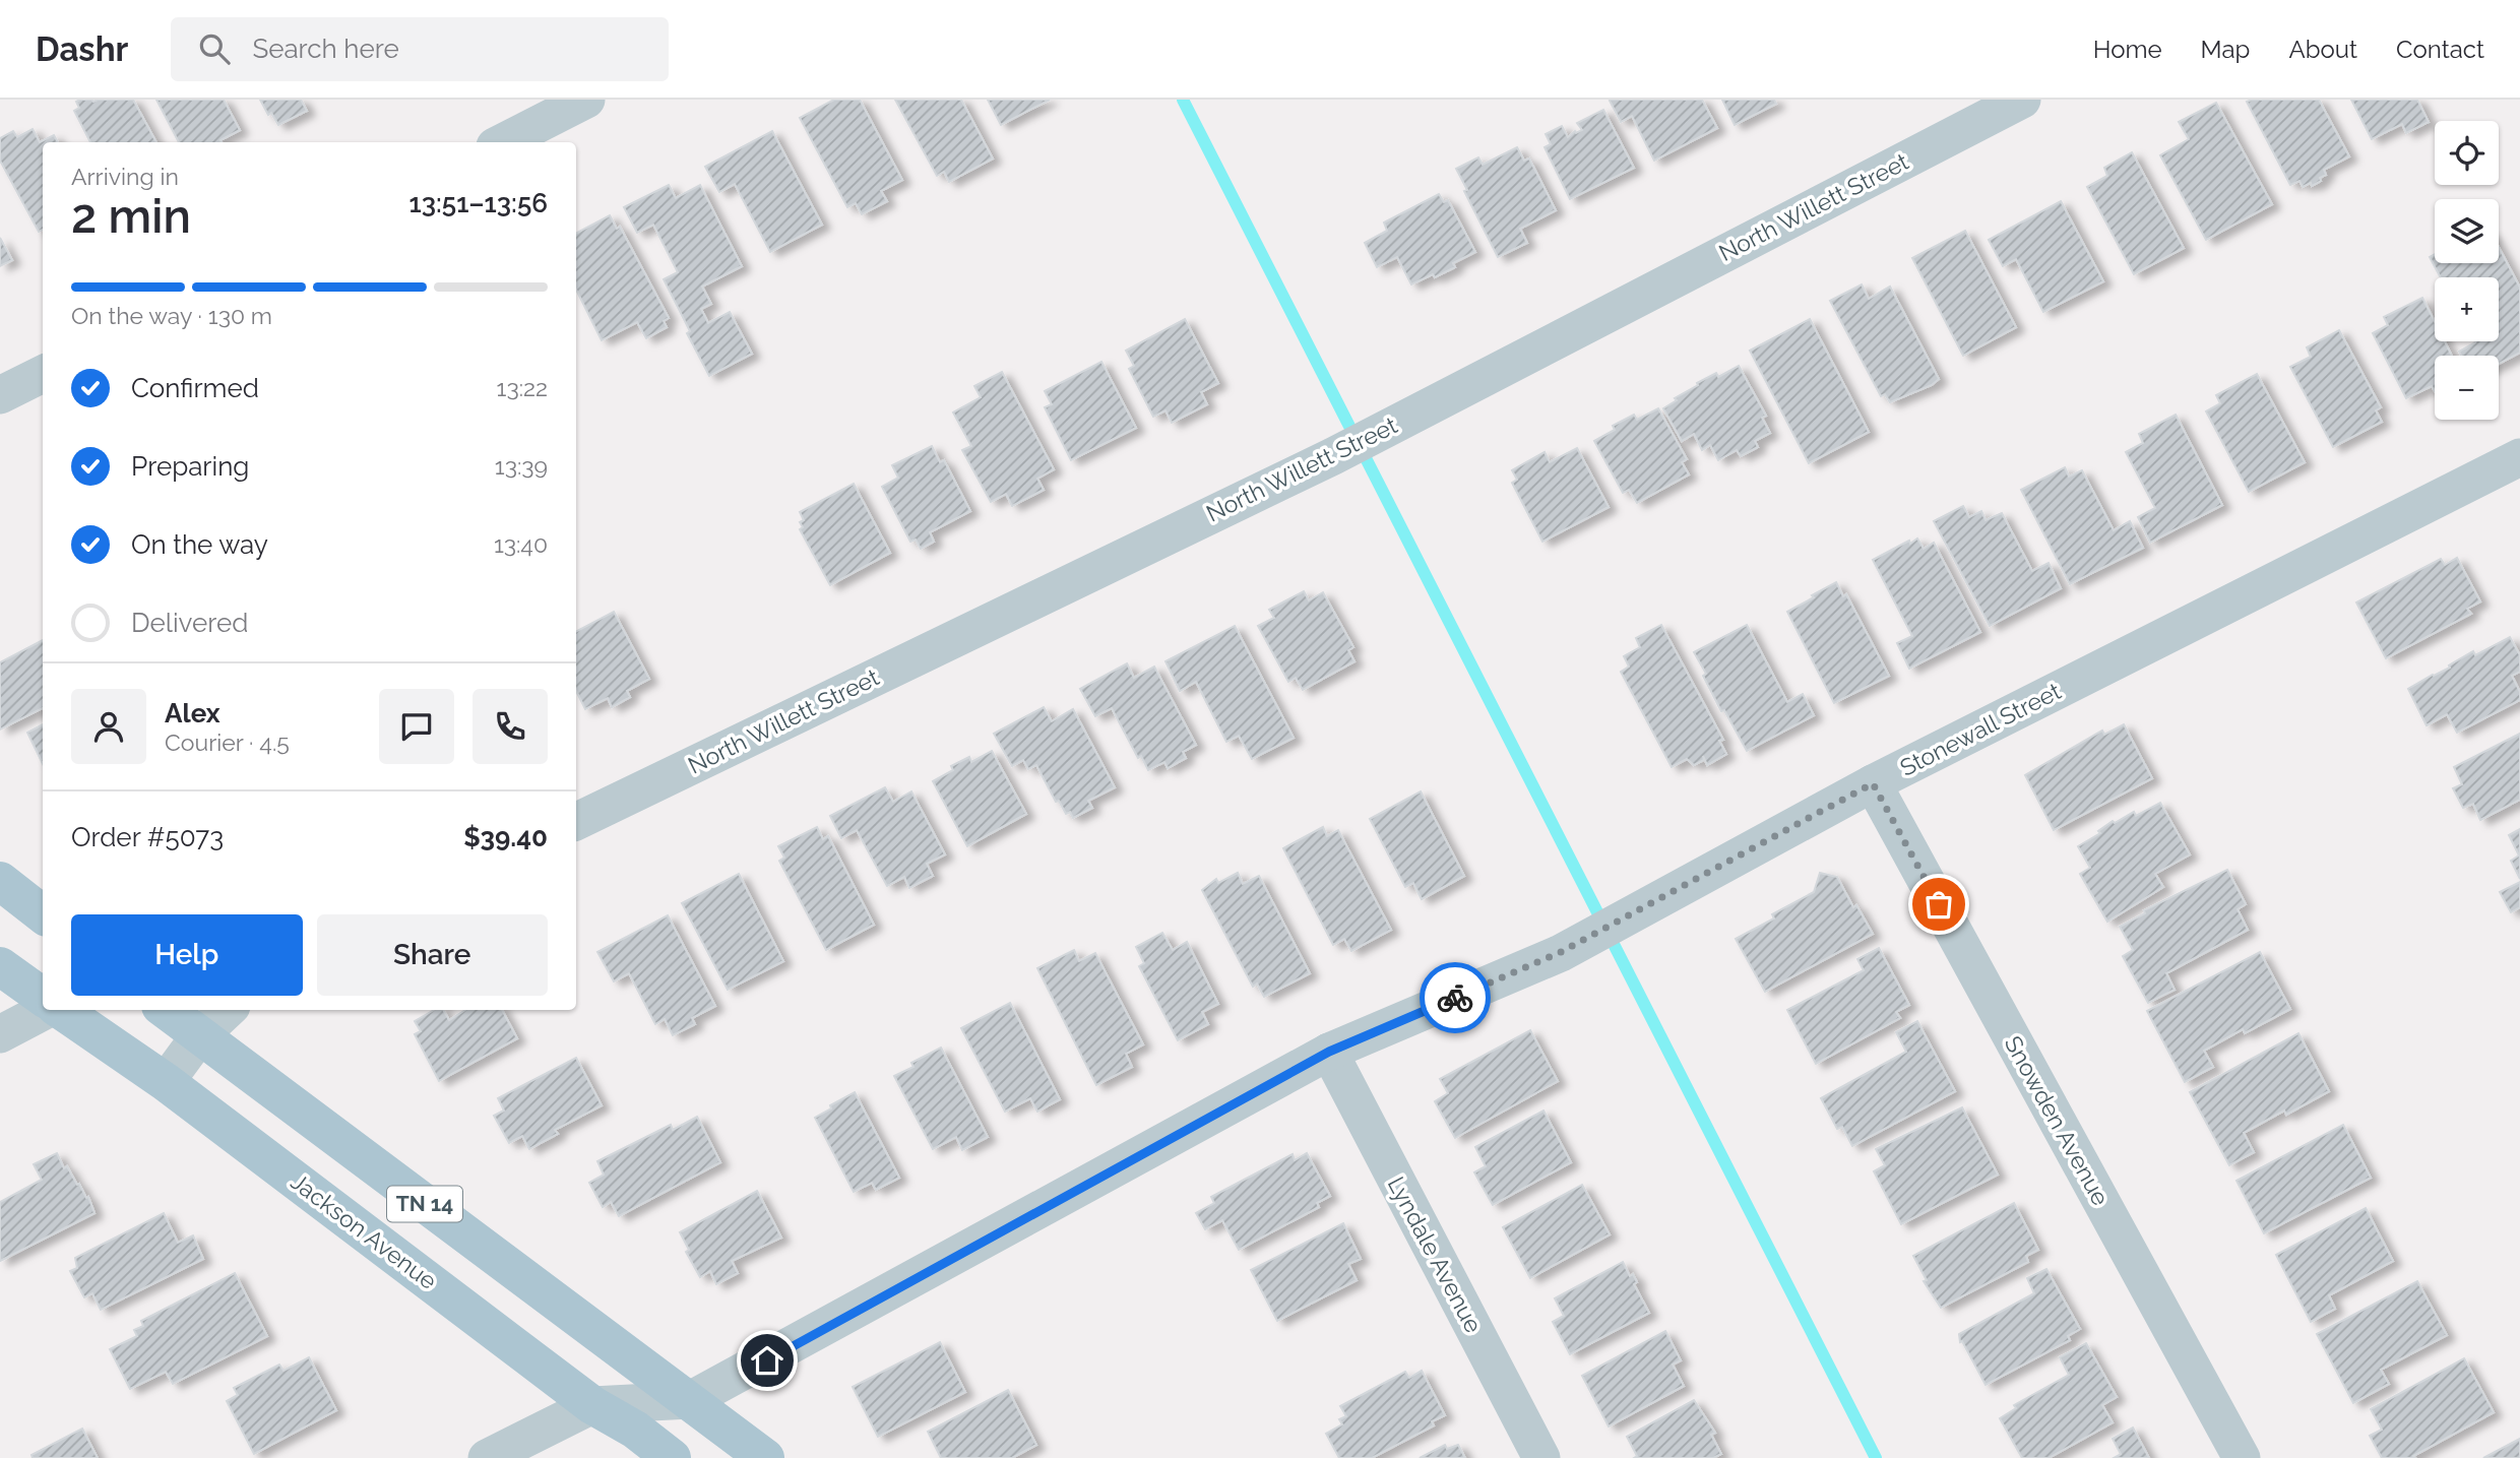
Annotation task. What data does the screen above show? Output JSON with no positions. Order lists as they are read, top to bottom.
{
  "streets": {
    "main road": ["TN 14", "Jackson Avenue"],
    "street": [
      "North Willett Street",
      "Stonewall Street",
      "Snowden Avenue",
      "Lyndale Avenue"
    ]
  },
  "crossings": [
    ["Stonewall Street", "Snowden Avenue"],
    ["Stonewall Street", "TN 14"],
    ["Stonewall Street", "Jackson Avenue"],
    ["Stonewall Street", "Lyndale Avenue"]
  ],
  "page": {
    "header": "Dashr",
    "search": "Search here",
    "nav": [
      "Home",
      "Map",
      "About",
      "Contact"
    ],
    "map_buttons": ["+", "−"],
    "heading": ["2 min", "Arriving in", "13:51–13:56"],
    "panel": [
      "Alex",
      "Courier · 4.5",
      "Order #5073",
      "$39.40"
    ],
    "bar": "On the way · 130 m",
    "list": [
      ["Confirmed", "13:22"],
      ["Preparing", "13:39"],
      ["On the way", "13:40"],
      "Delivered"
    ],
    "buttons": ["Help", "Share"]
  }
}
